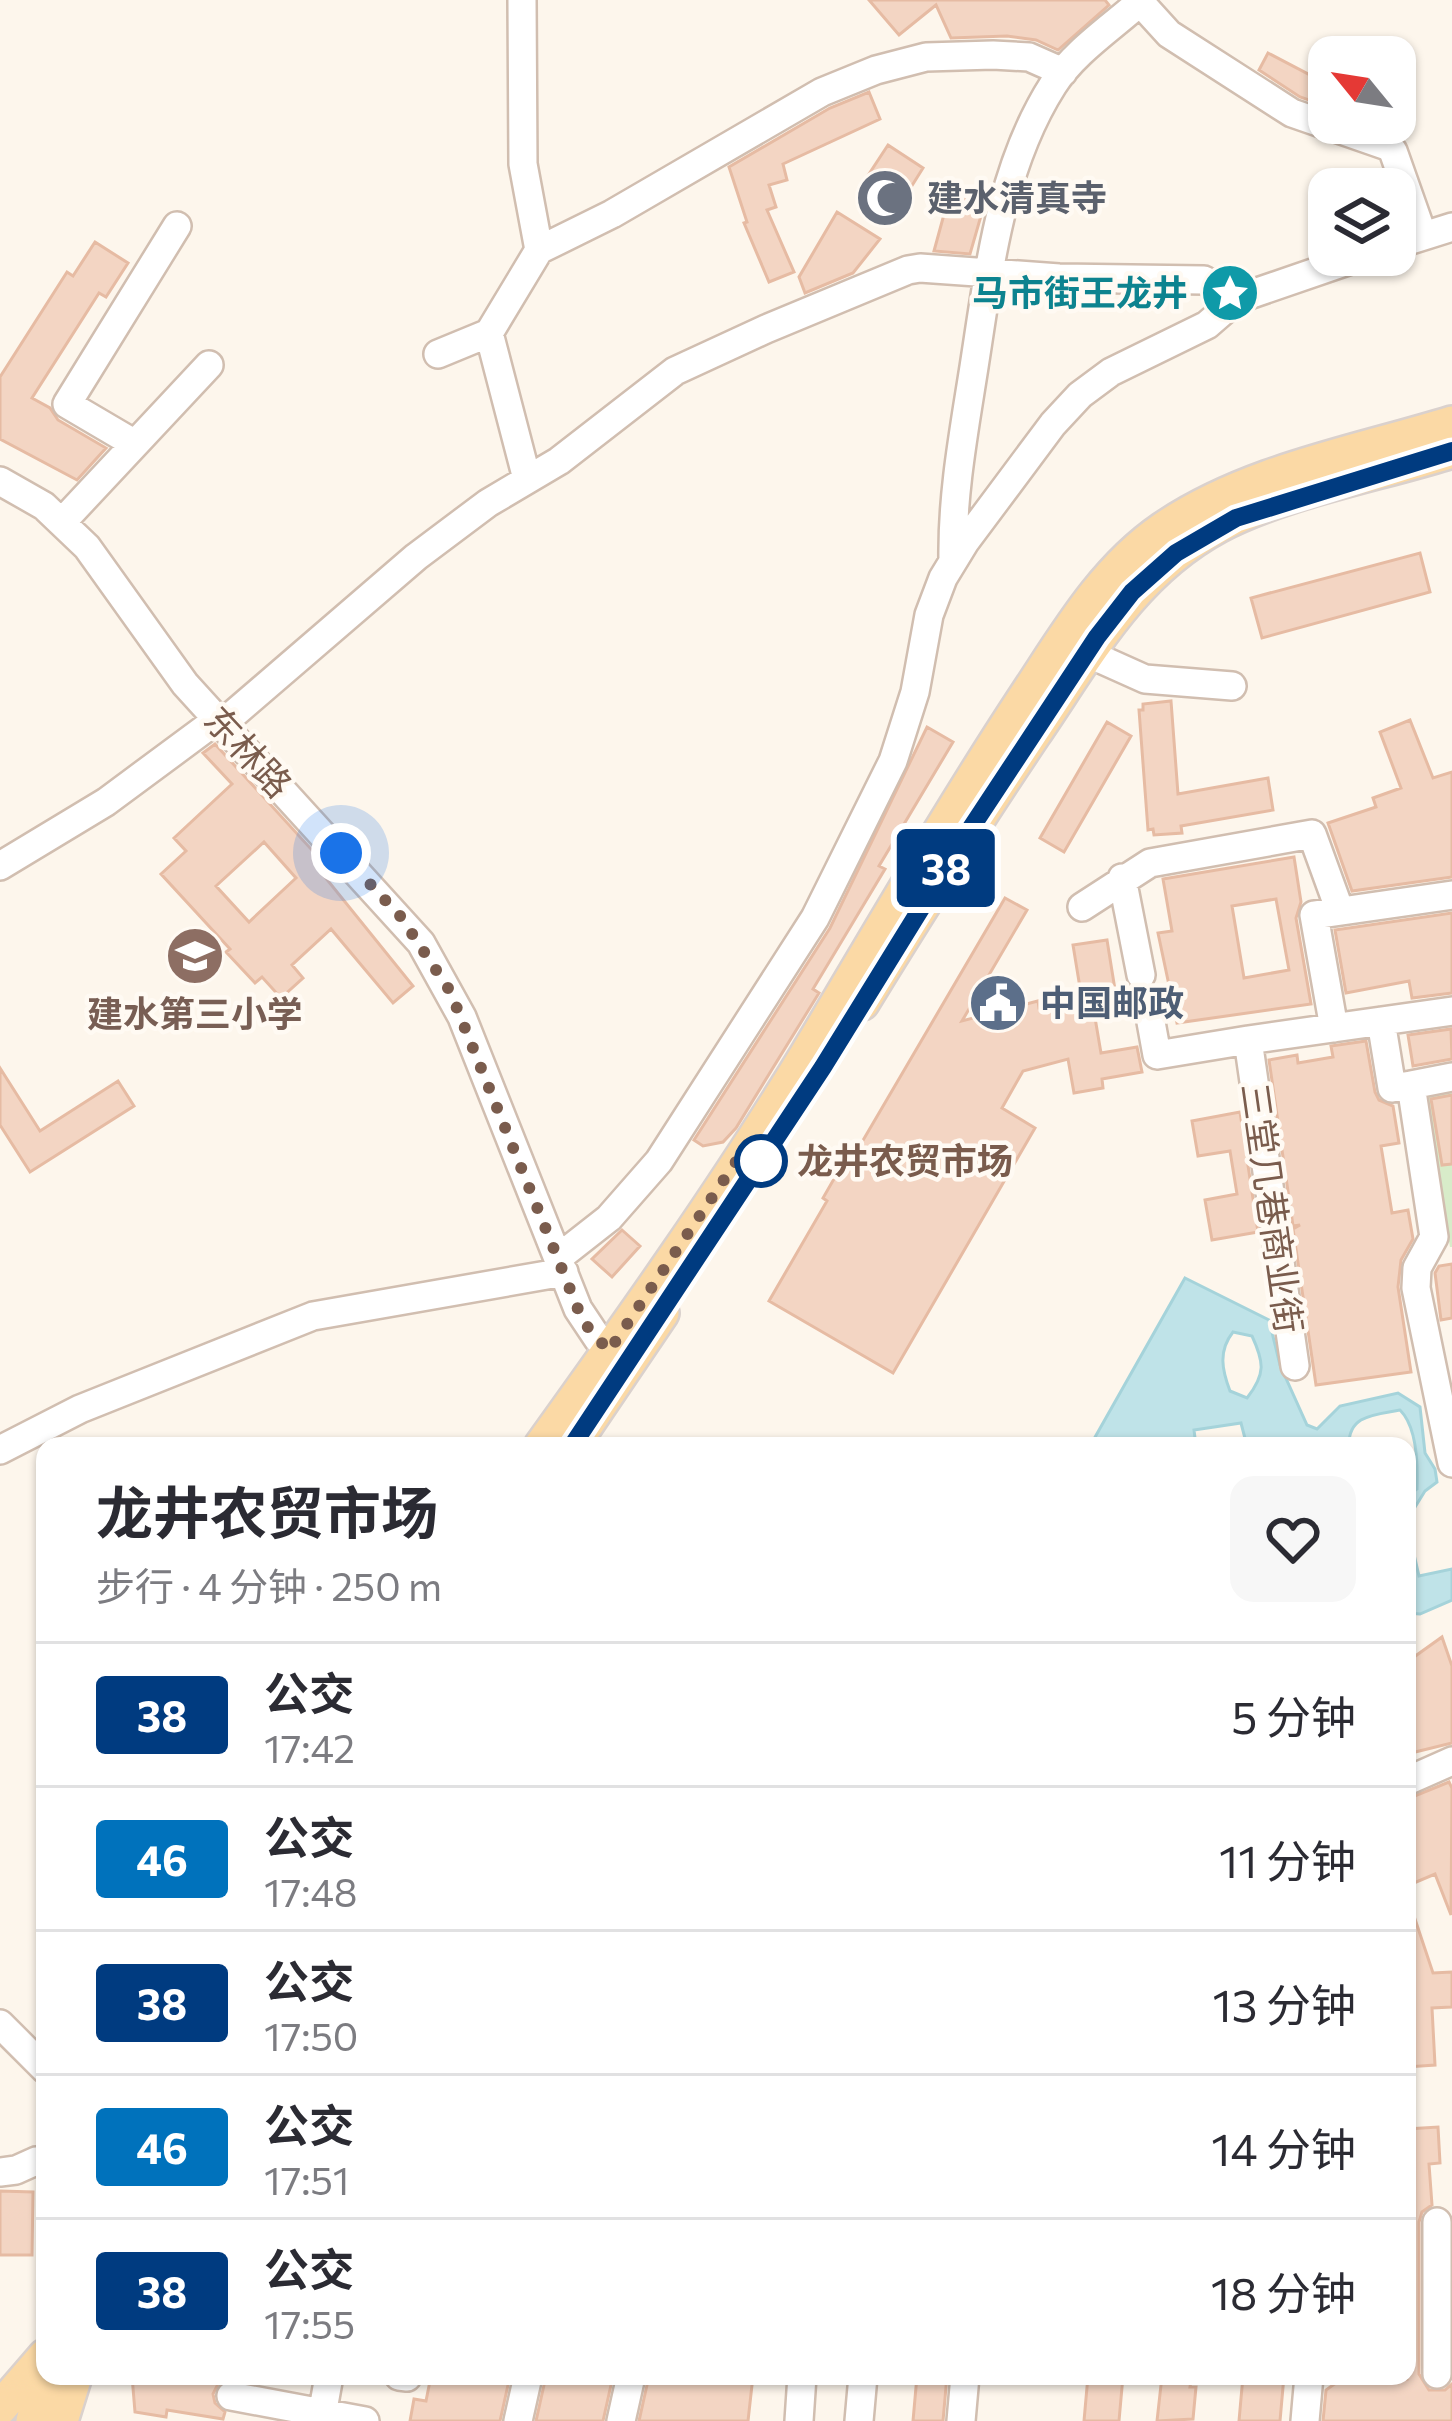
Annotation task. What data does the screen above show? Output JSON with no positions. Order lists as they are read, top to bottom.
{
  "streets": {
    "street": ["东林路", "三堂几巷商业街"]
  },
  "places": {
    "mosque": ["建水清真寺"],
    "place": ["马市街王龙井"],
    "school or university": ["建水第三小学"],
    "public building": ["中国邮政"],
    "other": ["龙井农贸市场"]
  },
  "lines": ["bus line 38"],
  "north": "top left",
  "page": {
    "on_map": "38",
    "heading": ["龙井农贸市场", "步行 · 4 分钟 · 250 m"],
    "list": [
      {
        "mark": "38",
        "name": "公交",
        "note": "17:42",
        "value": "5 分钟"
      },
      {
        "mark": "46",
        "name": "公交",
        "note": "17:48",
        "value": "11 分钟"
      },
      {
        "mark": "38",
        "name": "公交",
        "note": "17:50",
        "value": "13 分钟"
      },
      {
        "mark": "46",
        "name": "公交",
        "note": "17:51",
        "value": "14 分钟"
      },
      {
        "mark": "38",
        "name": "公交",
        "note": "17:55",
        "value": "18 分钟"
      }
    ]
  }
}
